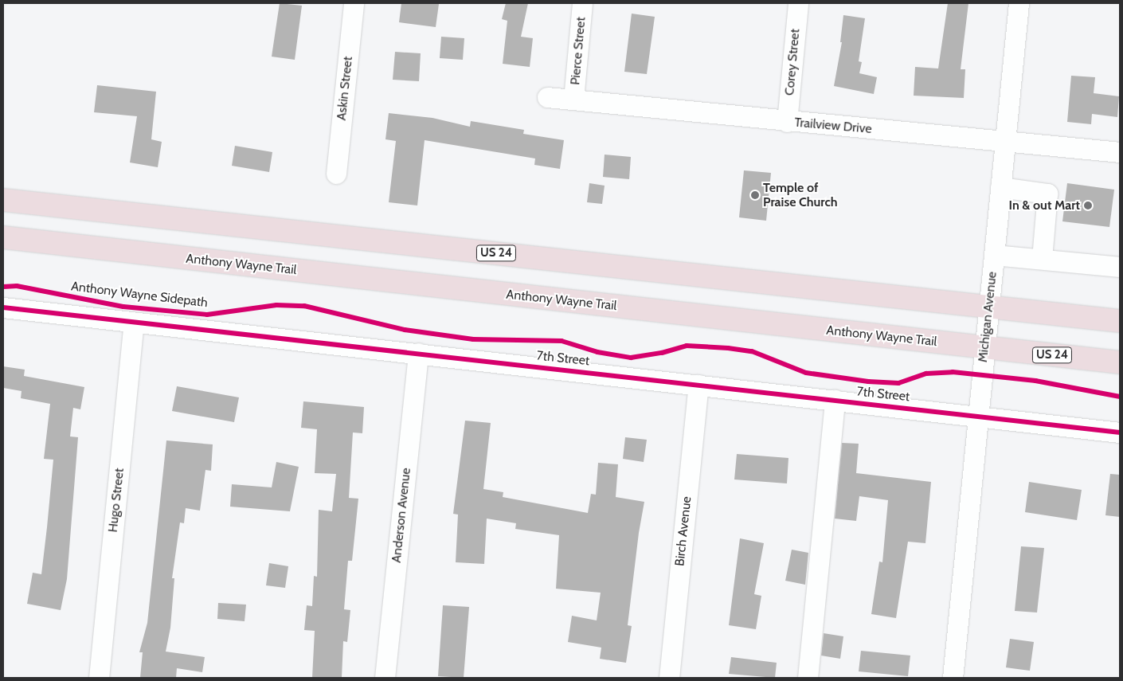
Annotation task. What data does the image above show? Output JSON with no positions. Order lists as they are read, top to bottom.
{
  "streets": {
    "highway": ["US 24", "Anthony Wayne Trail"],
    "street": [
      "Pierce Street",
      "Corey Street",
      "Askin Street",
      "Trailview Drive",
      "Michigan Avenue",
      "7th Street",
      "Hugo Street",
      "Anderson Avenue",
      "Birch Avenue"
    ],
    "cycle path": ["Anthony Wayne Sidepath"]
  },
  "crossings": [
    ["Pierce Street", "Trailview Drive"],
    ["Corey Street", "Trailview Drive"],
    ["Trailview Drive", "Michigan Avenue"],
    ["US 24", "Michigan Avenue"],
    ["Anthony Wayne Trail", "Michigan Avenue"],
    ["Michigan Avenue", "7th Street"],
    ["7th Street", "Hugo Street"],
    ["7th Street", "Anderson Avenue"],
    ["7th Street", "Birch Avenue"]
  ],
  "places": ["Temple of Praise Church", "In & out Mart"]
}
